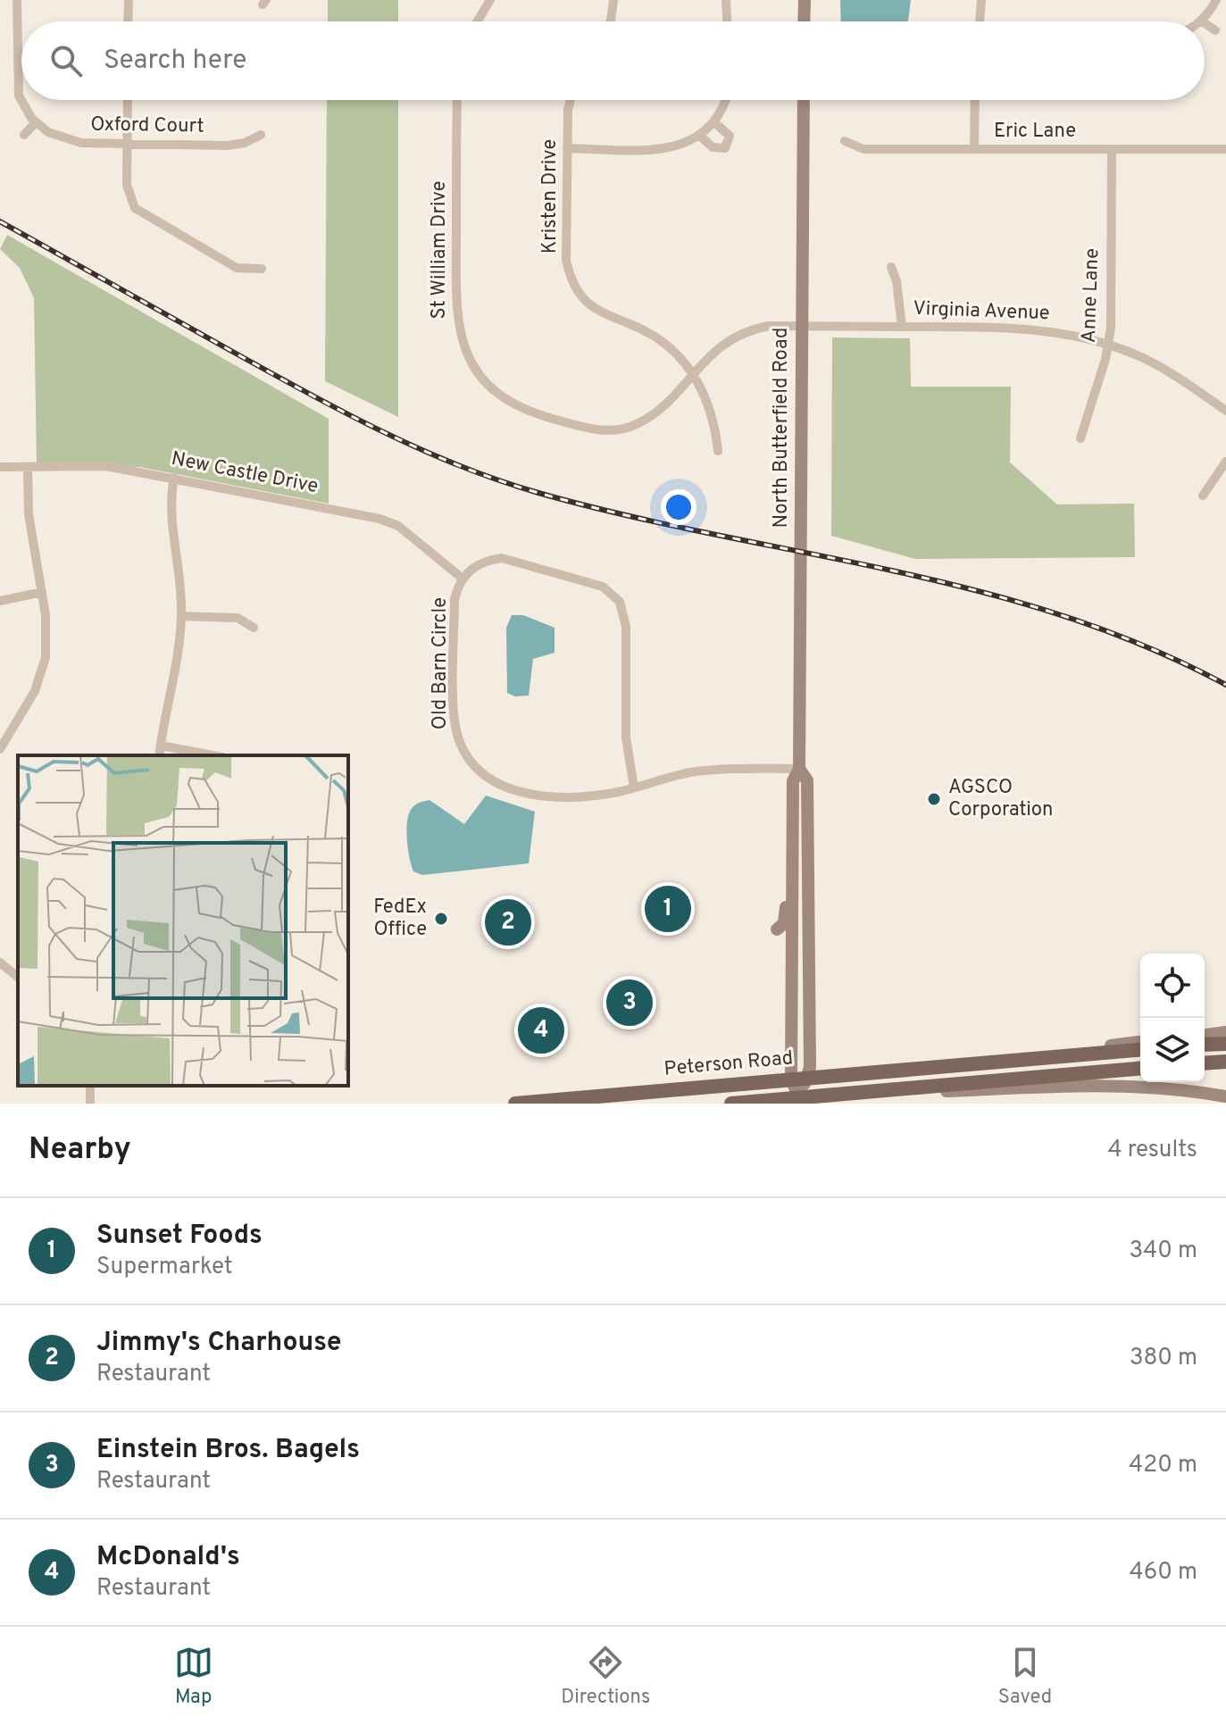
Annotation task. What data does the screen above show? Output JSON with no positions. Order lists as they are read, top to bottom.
{
  "streets": {
    "main road": ["North Butterfield Road", "Peterson Road"],
    "street": [
      "Oxford Court",
      "Eric Lane",
      "Kristen Drive",
      "St William Drive",
      "Anne Lane",
      "Virginia Avenue",
      "New Castle Drive",
      "Old Barn Circle"
    ]
  },
  "crossings": [
    ["Eric Lane", "Anne Lane"],
    ["Kristen Drive", "St William Drive"],
    ["St William Drive", "Virginia Avenue"],
    ["St William Drive", "North Butterfield Road"],
    ["Anne Lane", "Virginia Avenue"],
    ["Virginia Avenue", "North Butterfield Road"],
    ["North Butterfield Road", "Old Barn Circle"],
    ["North Butterfield Road", "Peterson Road"],
    ["New Castle Drive", "Old Barn Circle"]
  ],
  "places": ["AGSCO Corporation", "FedEx Office"],
  "page": {
    "search": "Search here",
    "pins": [
      "1",
      "2",
      "3",
      "4"
    ],
    "heading": ["Nearby", "4 results"],
    "list": [
      {
        "mark": "1",
        "name": "Sunset Foods",
        "note": "Supermarket",
        "value": "340 m"
      },
      {
        "mark": "2",
        "name": "Jimmy's Charhouse",
        "note": "Restaurant",
        "value": "380 m"
      },
      {
        "mark": "3",
        "name": "Einstein Bros. Bagels",
        "note": "Restaurant",
        "value": "420 m"
      },
      {
        "mark": "4",
        "name": "McDonald's",
        "note": "Restaurant",
        "value": "460 m"
      }
    ],
    "nav": ["Map", "Directions", "Saved"]
  }
}
